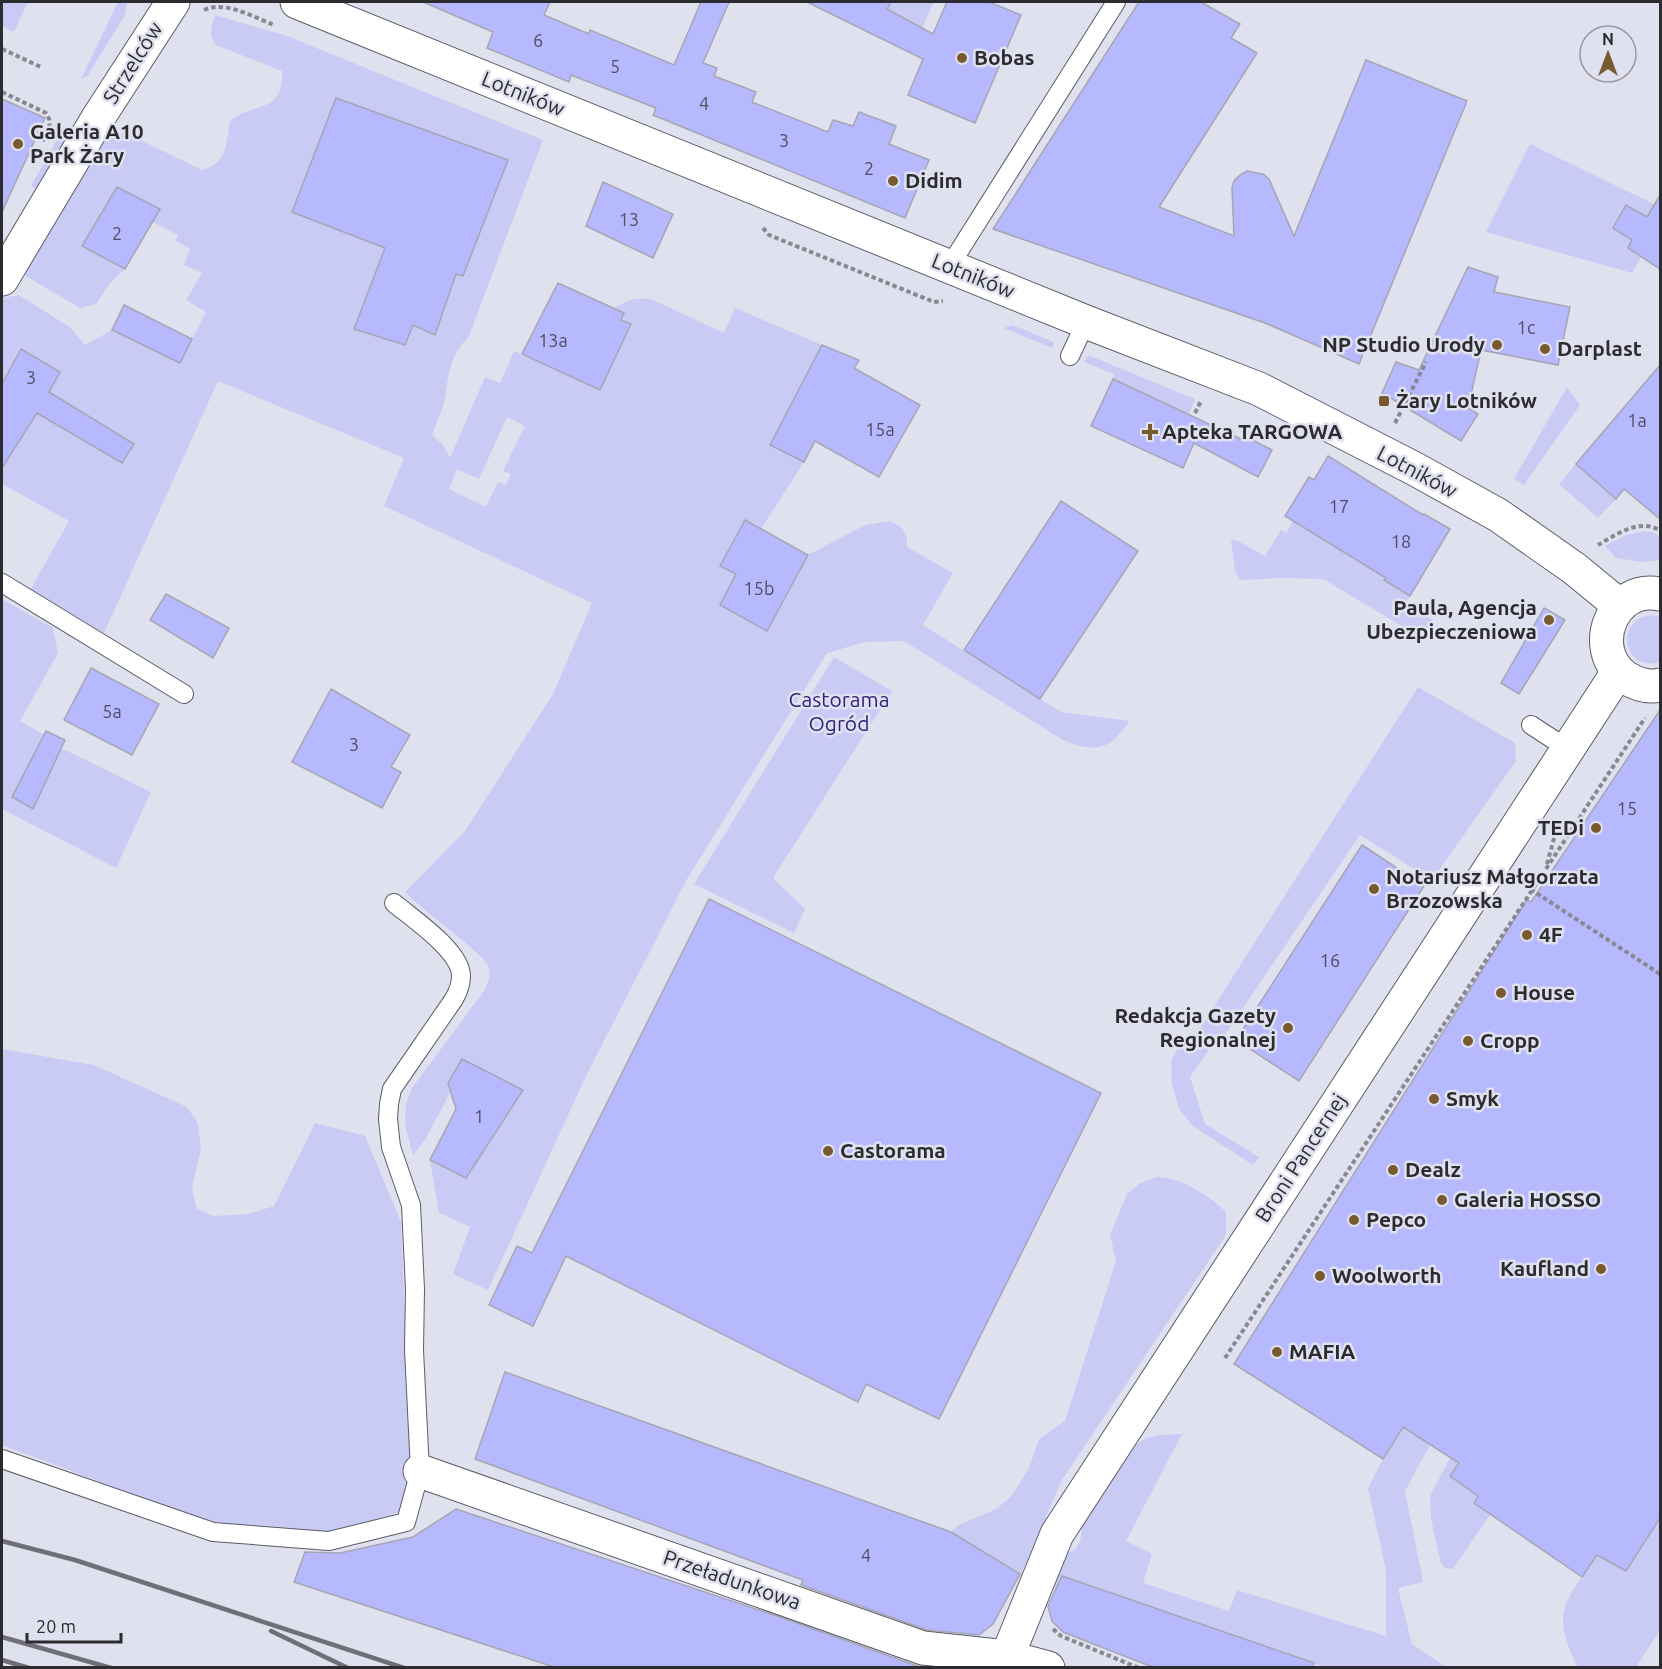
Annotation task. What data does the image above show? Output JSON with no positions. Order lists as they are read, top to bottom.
{
  "streets": {
    "street": [
      "Strzelców",
      "Lotników",
      "Broni Pancernej",
      "Przeładunkowa"
    ]
  },
  "crossings": [
    ["Broni Pancernej", "Przeładunkowa"]
  ],
  "parks": ["Castorama Ogród"],
  "places": {
    "other": [
      "Bobas",
      "Galeria A10 Park Żary",
      "Didim",
      "NP Studio Urody",
      "Darplast",
      "Paula, Agencja Ubezpieczeniowa",
      "TEDi",
      "Notariusz Małgorzata Brzozowska",
      "4F",
      "House",
      "Redakcja Gazety Regionalnej",
      "Cropp",
      "Smyk",
      "Castorama",
      "Dealz",
      "Galeria HOSSO",
      "Pepco",
      "Kaufland",
      "Woolworth",
      "MAFIA"
    ],
    "transit": ["Żary Lotników"],
    "health": ["Apteka TARGOWA"]
  },
  "house_numbers": [
    "6",
    "5",
    "4",
    "3",
    "2",
    "13",
    "2",
    "1c",
    "13a",
    "3",
    "1a",
    "15a",
    "17",
    "18",
    "15b",
    "5a",
    "3",
    "15",
    "16",
    "1",
    "4"
  ],
  "scale_bar": "20 m",
  "north": "top"
}
